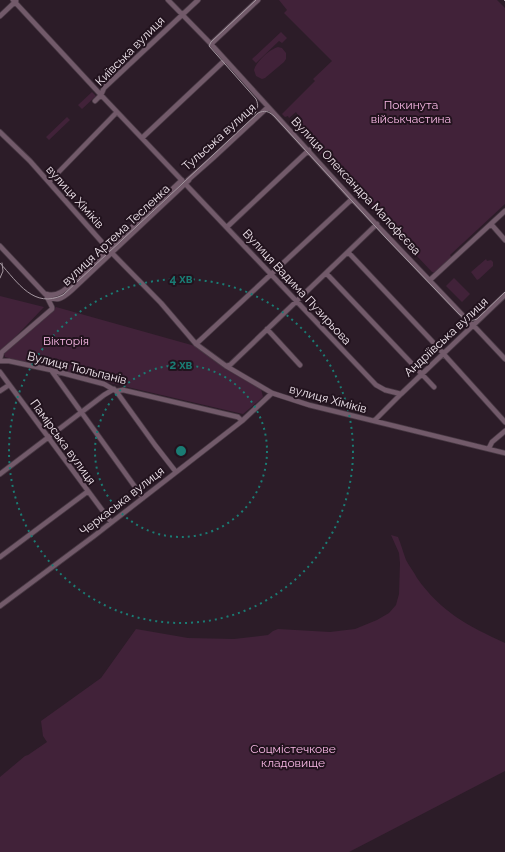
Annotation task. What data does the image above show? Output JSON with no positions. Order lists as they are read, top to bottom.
{
  "streets": {
    "street": [
      "Київська вулиця",
      "Тульська вулиця",
      "Вулиця Олександра Малофєєва",
      "вулиця Хіміків",
      "вулиця Артема Тесленка",
      "Вулиця Вадима Пузирьова",
      "Андріївська вулиця",
      "Вулиця Тюльпанів",
      "Памірська вулиця",
      "Черкаська вулиця"
    ]
  },
  "crossings": [
    ["Київська вулиця", "Вулиця Вадима Пузирьова"],
    ["Тульська вулиця", "Вулиця Олександра Малофєєва"],
    ["Тульська вулиця", "вулиця Артема Тесленка"],
    ["Тульська вулиця", "Вулиця Вадима Пузирьова"],
    ["Вулиця Олександра Малофєєва", "Андріївська вулиця"],
    ["вулиця Хіміків", "вулиця Артема Тесленка"],
    ["вулиця Хіміків", "Андріївська вулиця"],
    ["вулиця Хіміків", "Черкаська вулиця"],
    ["вулиця Артема Тесленка", "Вулиця Вадима Пузирьова"],
    ["Вулиця Вадима Пузирьова", "Андріївська вулиця"],
    ["Вулиця Тюльпанів", "Черкаська вулиця"],
    ["Памірська вулиця", "Черкаська вулиця"]
  ],
  "parks": ["Покинута військчастина", "Вікторія", "Соцмістечкове кладовище"],
  "rings": ["4 хв", "2 хв"]
}
